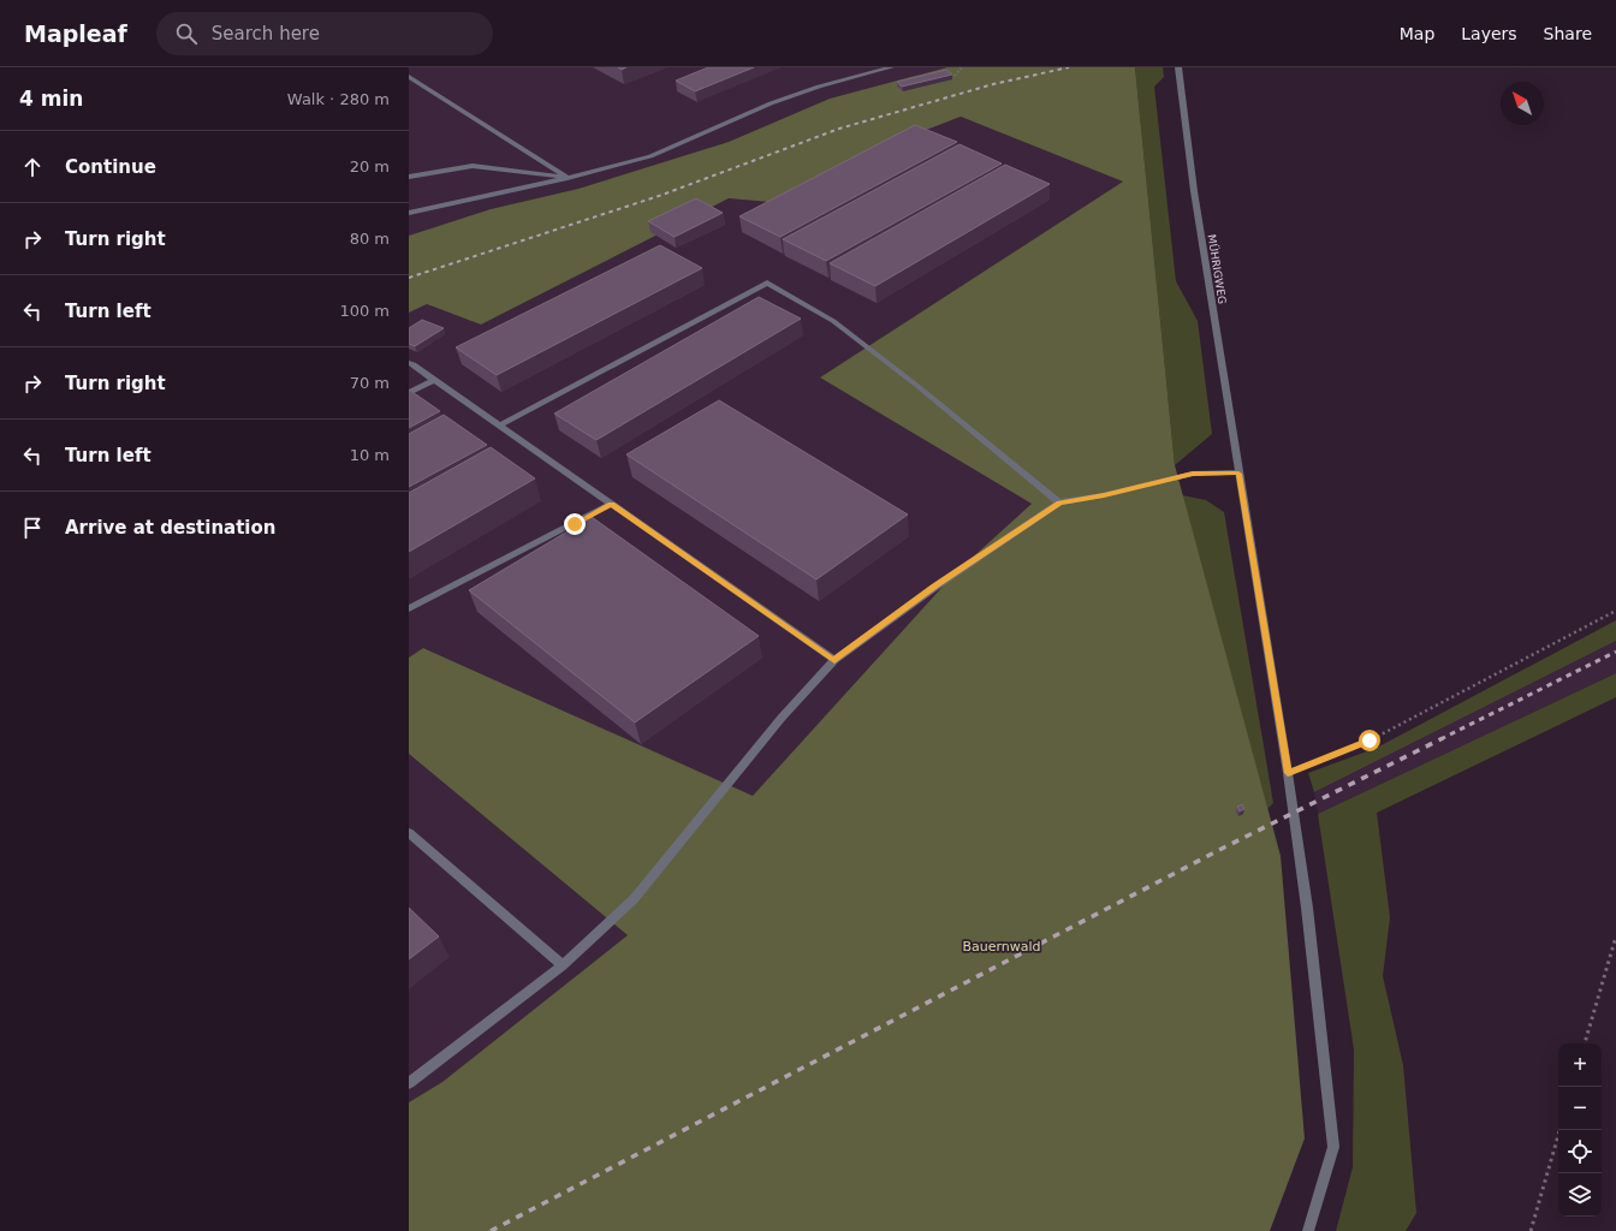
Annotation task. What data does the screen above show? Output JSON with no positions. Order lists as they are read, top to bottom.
{
  "streets": {
    "street": ["MÜHRIGWEG"]
  },
  "parks": ["Bauernwald"],
  "north": "top left",
  "page": {
    "header": "Mapleaf",
    "search": "Search here",
    "nav": ["Map", "Layers", "Share"],
    "heading": ["4 min", "Walk · 280 m"],
    "list": [
      ["Continue", "20 m"],
      ["Turn right", "80 m"],
      ["Turn left", "100 m"],
      ["Turn right", "70 m"],
      ["Turn left", "10 m"],
      "Arrive at destination"
    ],
    "map_buttons": ["+", "−"]
  }
}
